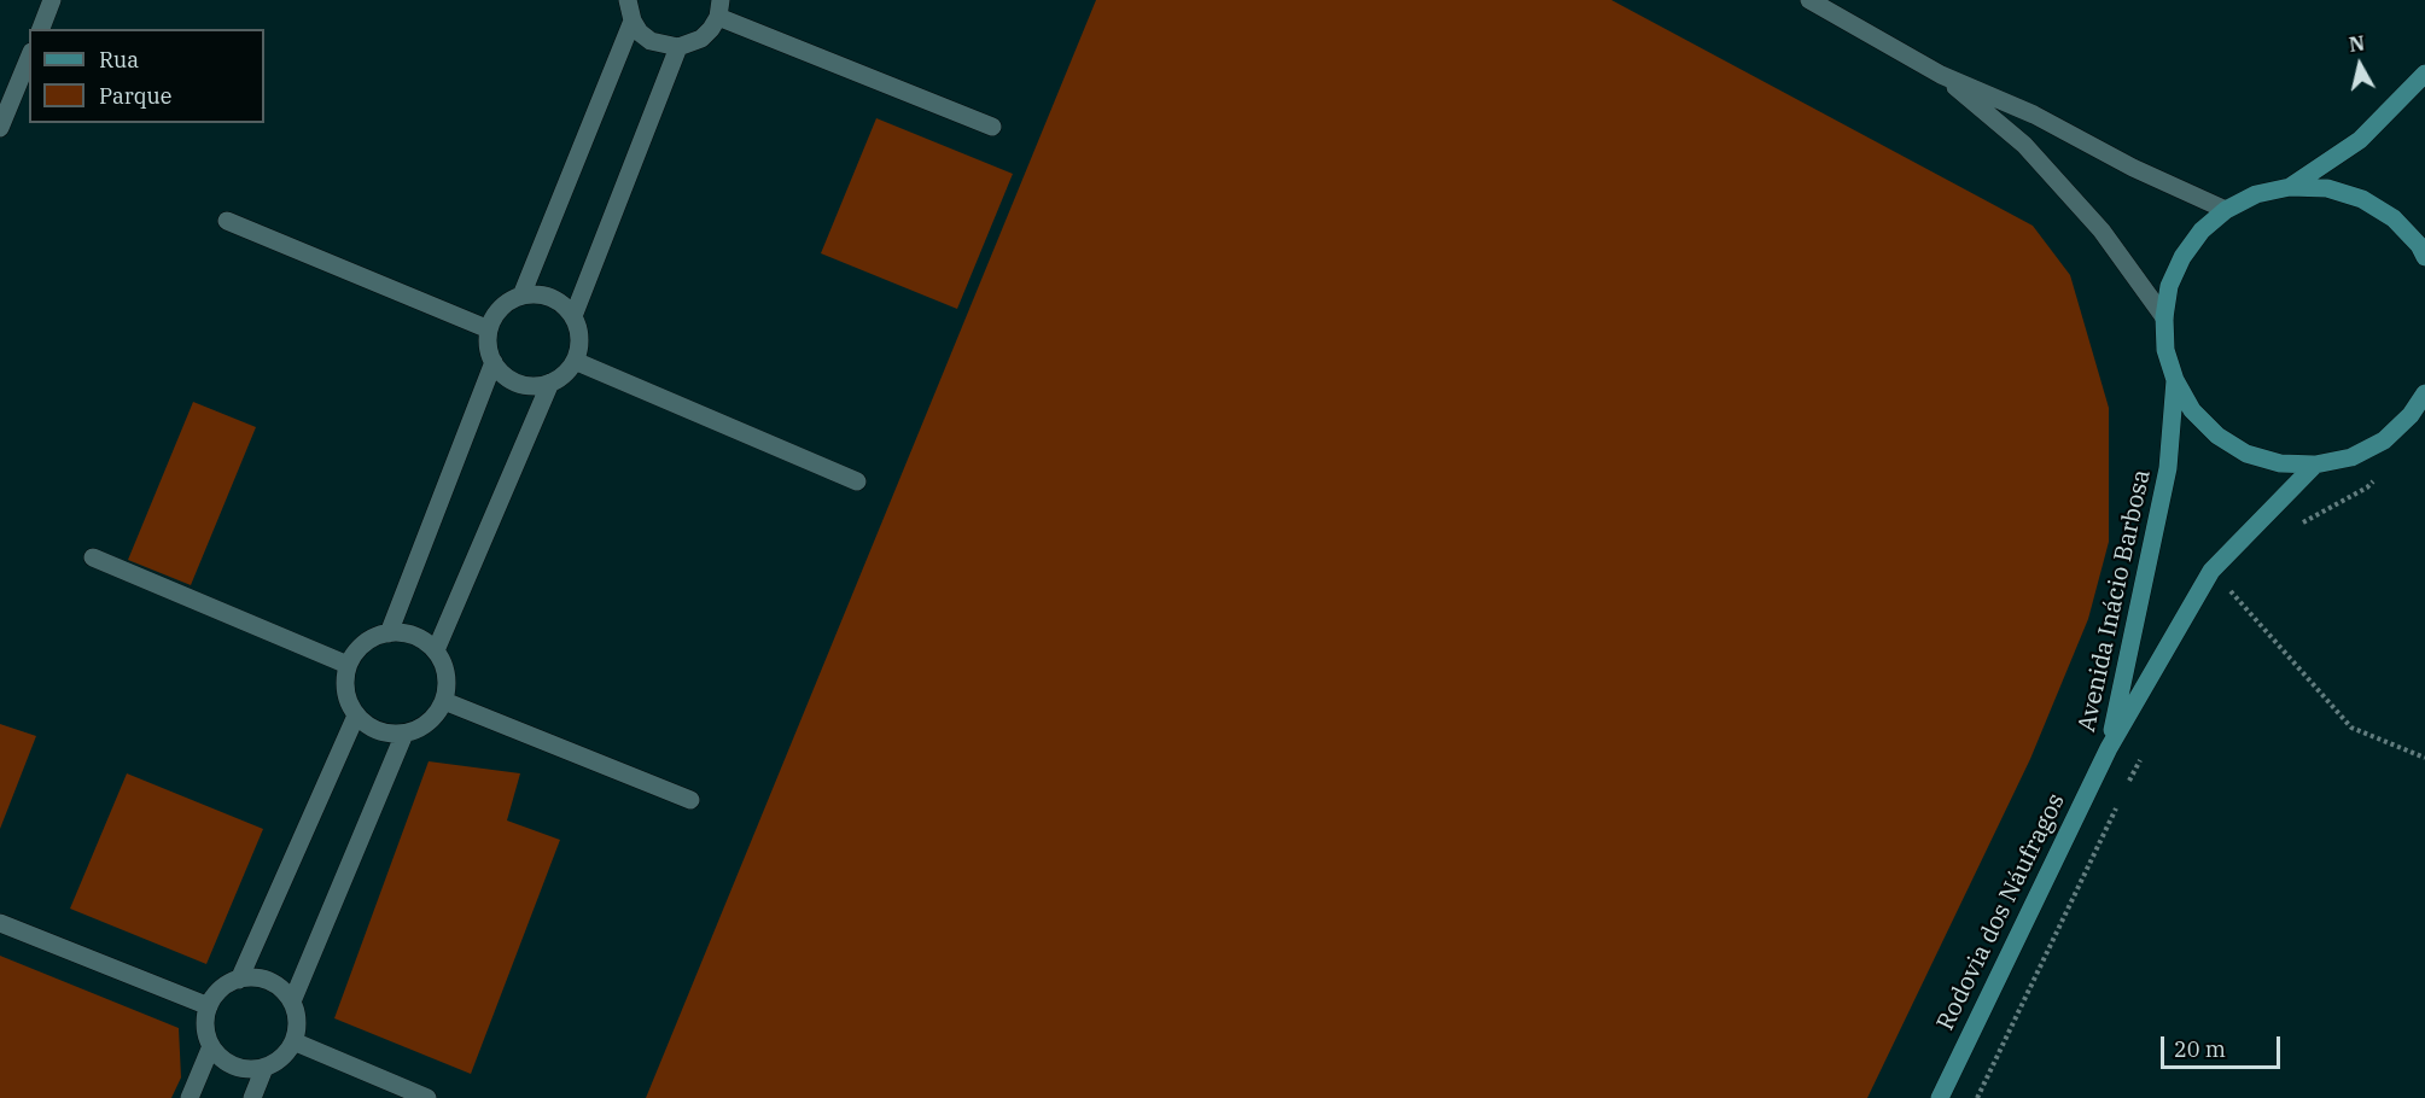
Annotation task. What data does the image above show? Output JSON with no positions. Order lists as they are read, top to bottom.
{
  "streets": {
    "main road": ["Avenida Inácio Barbosa", "Rodovia dos Náufragos"]
  },
  "crossings": [
    ["Avenida Inácio Barbosa", "Rodovia dos Náufragos"]
  ],
  "legend": ["Rua", "Parque"],
  "scale_bar": "20 m",
  "north": "top"
}
